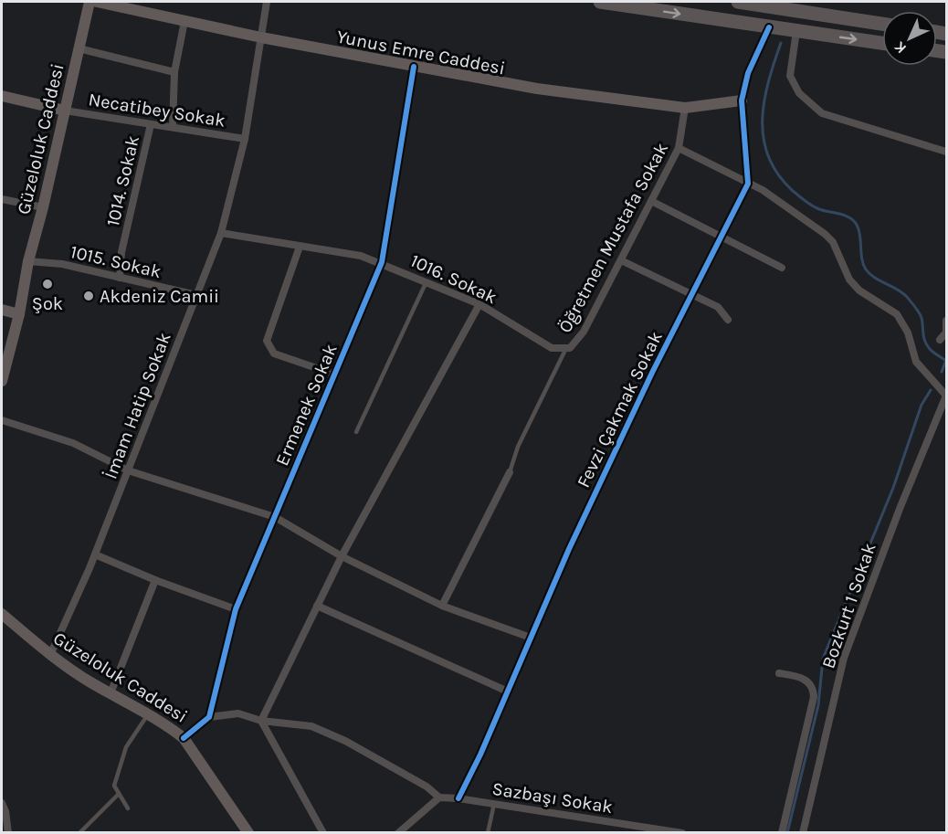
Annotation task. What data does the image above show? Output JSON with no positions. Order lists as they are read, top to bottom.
{
  "streets": {
    "street": [
      "Yunus Emre Caddesi",
      "Necatibey Sokak",
      "Güzeloluk Caddesi",
      "1014. Sokak",
      "Öğretmen Mustafa Sokak",
      "1015. Sokak",
      "1016. Sokak",
      "Ermenek Sokak",
      "İmam Hatip Sokak",
      "Fevzi Çakmak Sokak",
      "Bozkurt 1 Sokak",
      "Sazbaşı Sokak"
    ]
  },
  "crossings": [
    ["Yunus Emre Caddesi", "Öğretmen Mustafa Sokak"],
    ["Yunus Emre Caddesi", "Ermenek Sokak"],
    ["Yunus Emre Caddesi", "İmam Hatip Sokak"],
    ["Necatibey Sokak", "Güzeloluk Caddesi"],
    ["Necatibey Sokak", "1014. Sokak"],
    ["Necatibey Sokak", "İmam Hatip Sokak"],
    ["Güzeloluk Caddesi", "1015. Sokak"],
    ["Güzeloluk Caddesi", "İmam Hatip Sokak"],
    ["1014. Sokak", "1015. Sokak"],
    ["Öğretmen Mustafa Sokak", "1016. Sokak"],
    ["1015. Sokak", "İmam Hatip Sokak"],
    ["1016. Sokak", "Ermenek Sokak"],
    ["1016. Sokak", "İmam Hatip Sokak"],
    ["Fevzi Çakmak Sokak", "Sazbaşı Sokak"]
  ],
  "places": ["Şok", "Akdeniz Camii"],
  "north": "bottom left"
}
